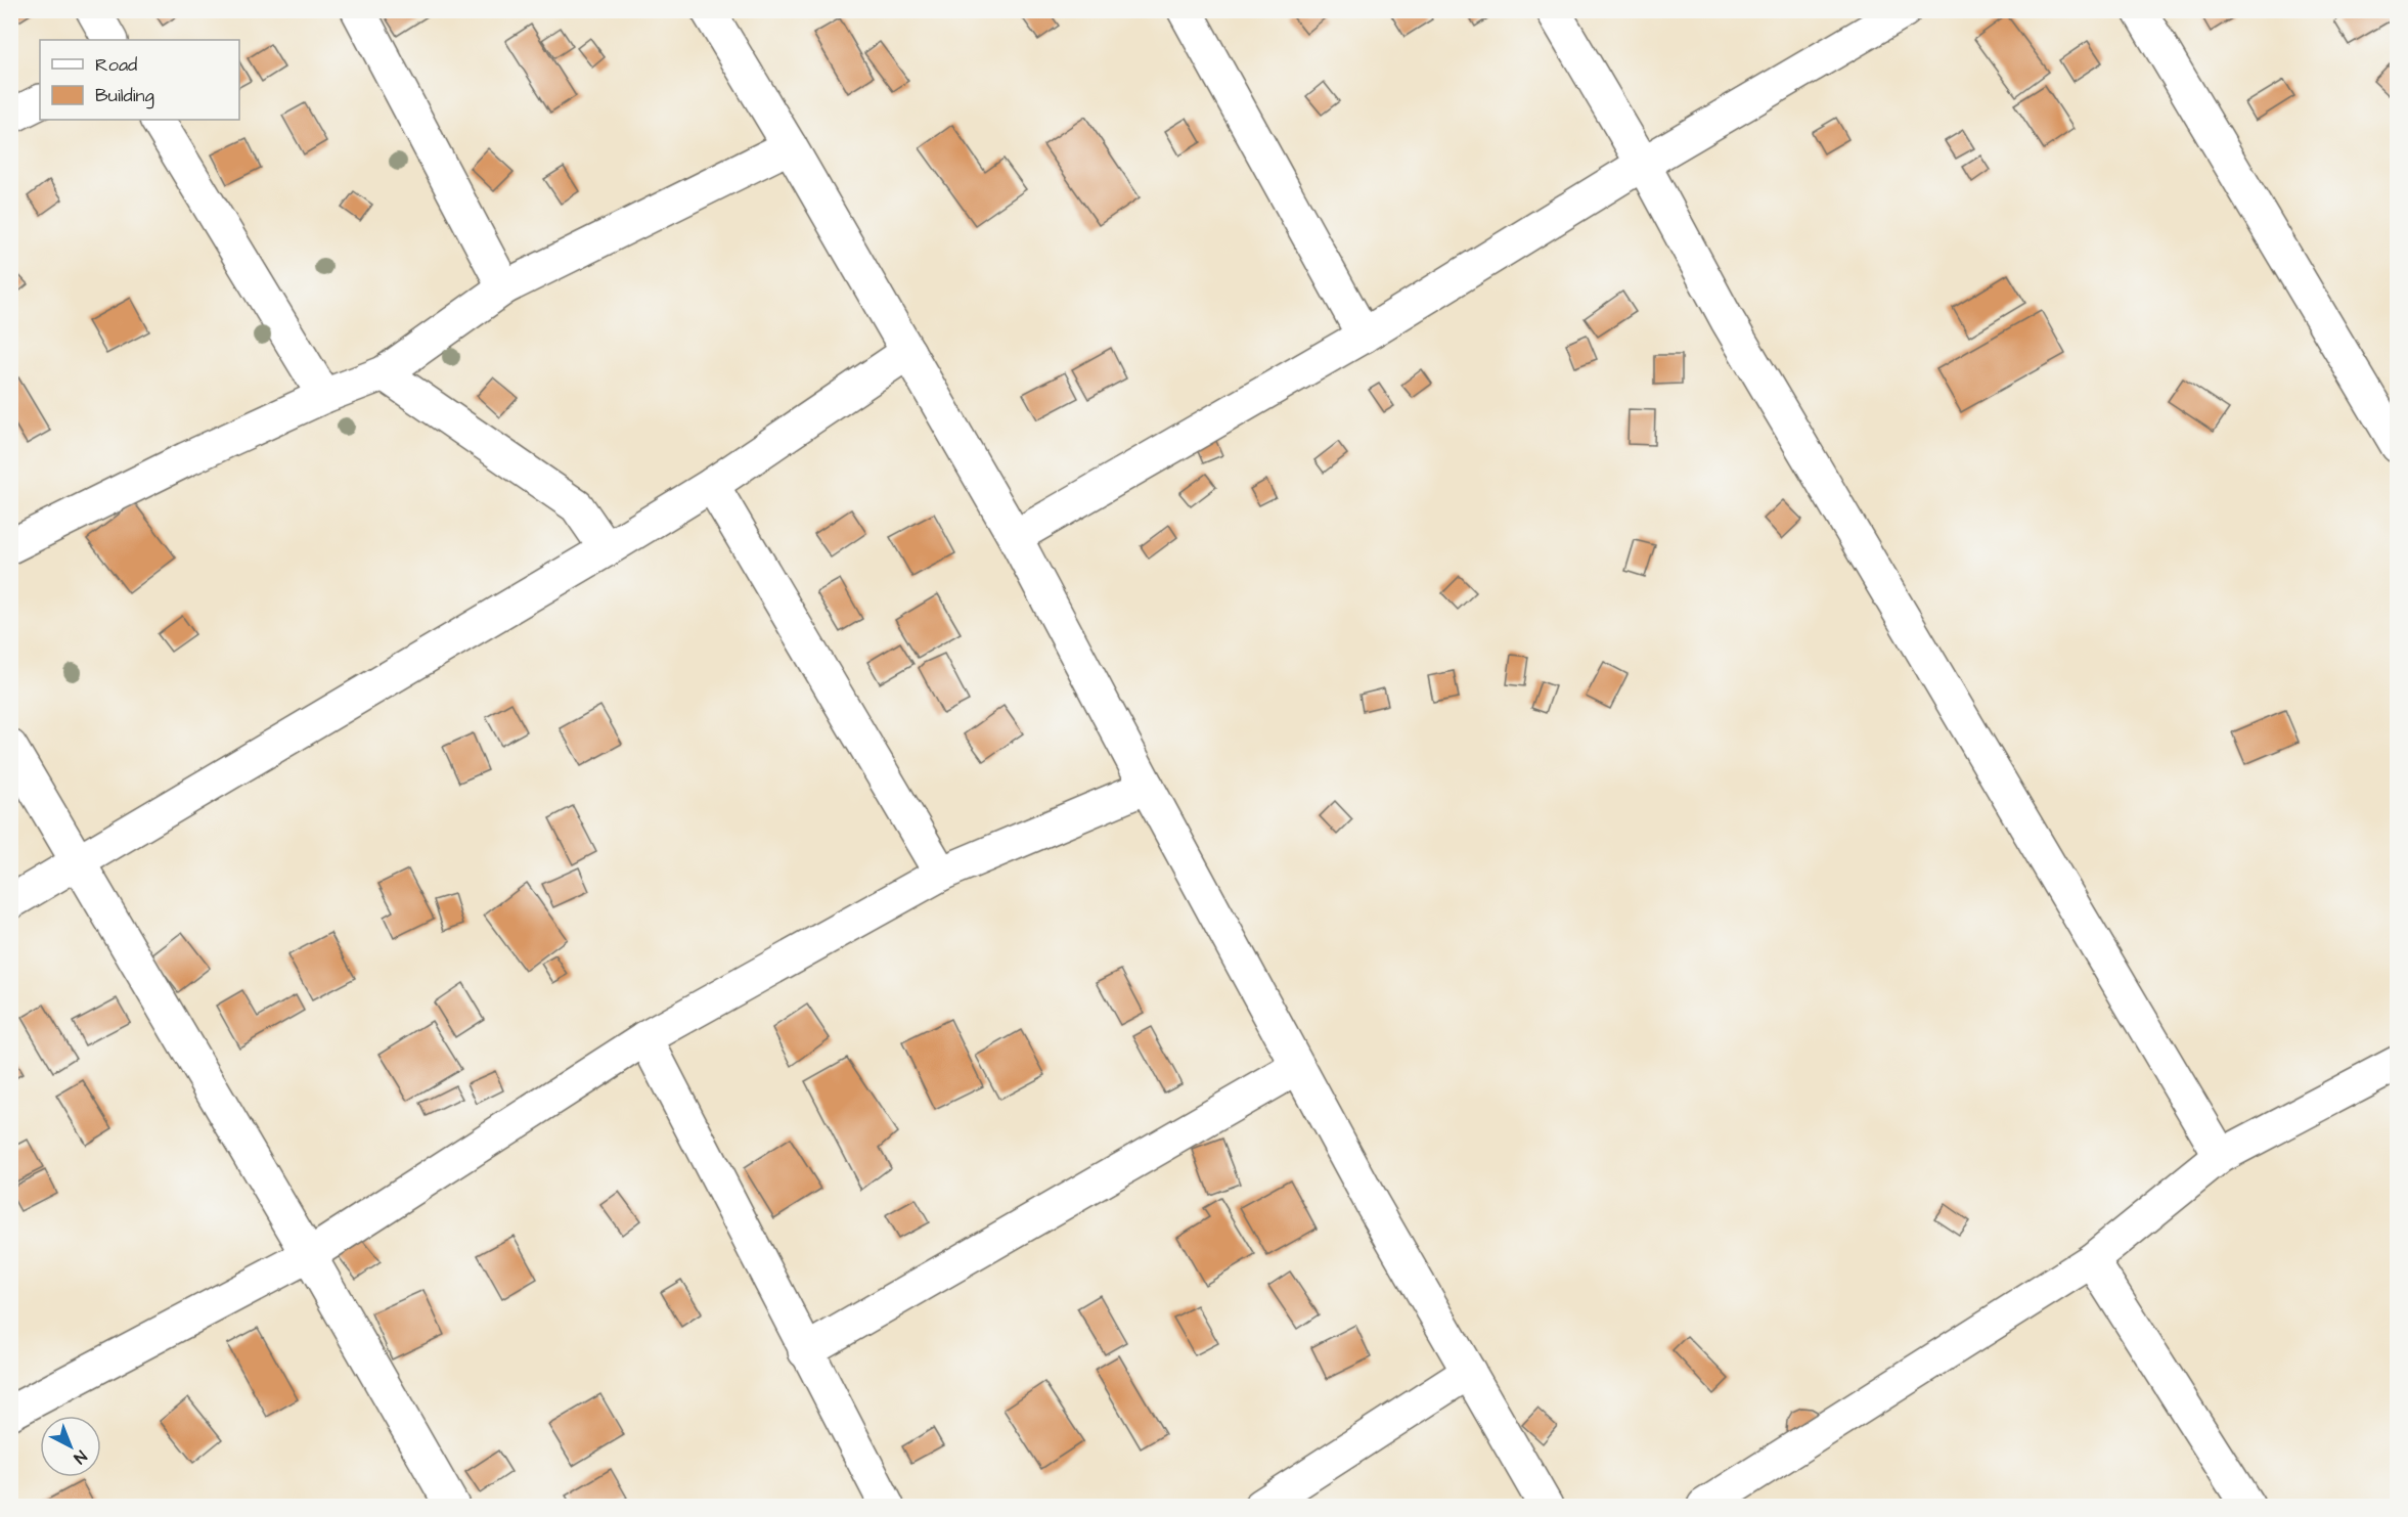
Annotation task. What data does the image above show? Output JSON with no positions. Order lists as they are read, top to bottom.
{
  "legend": ["Road", "Building"],
  "north": "bottom right"
}
